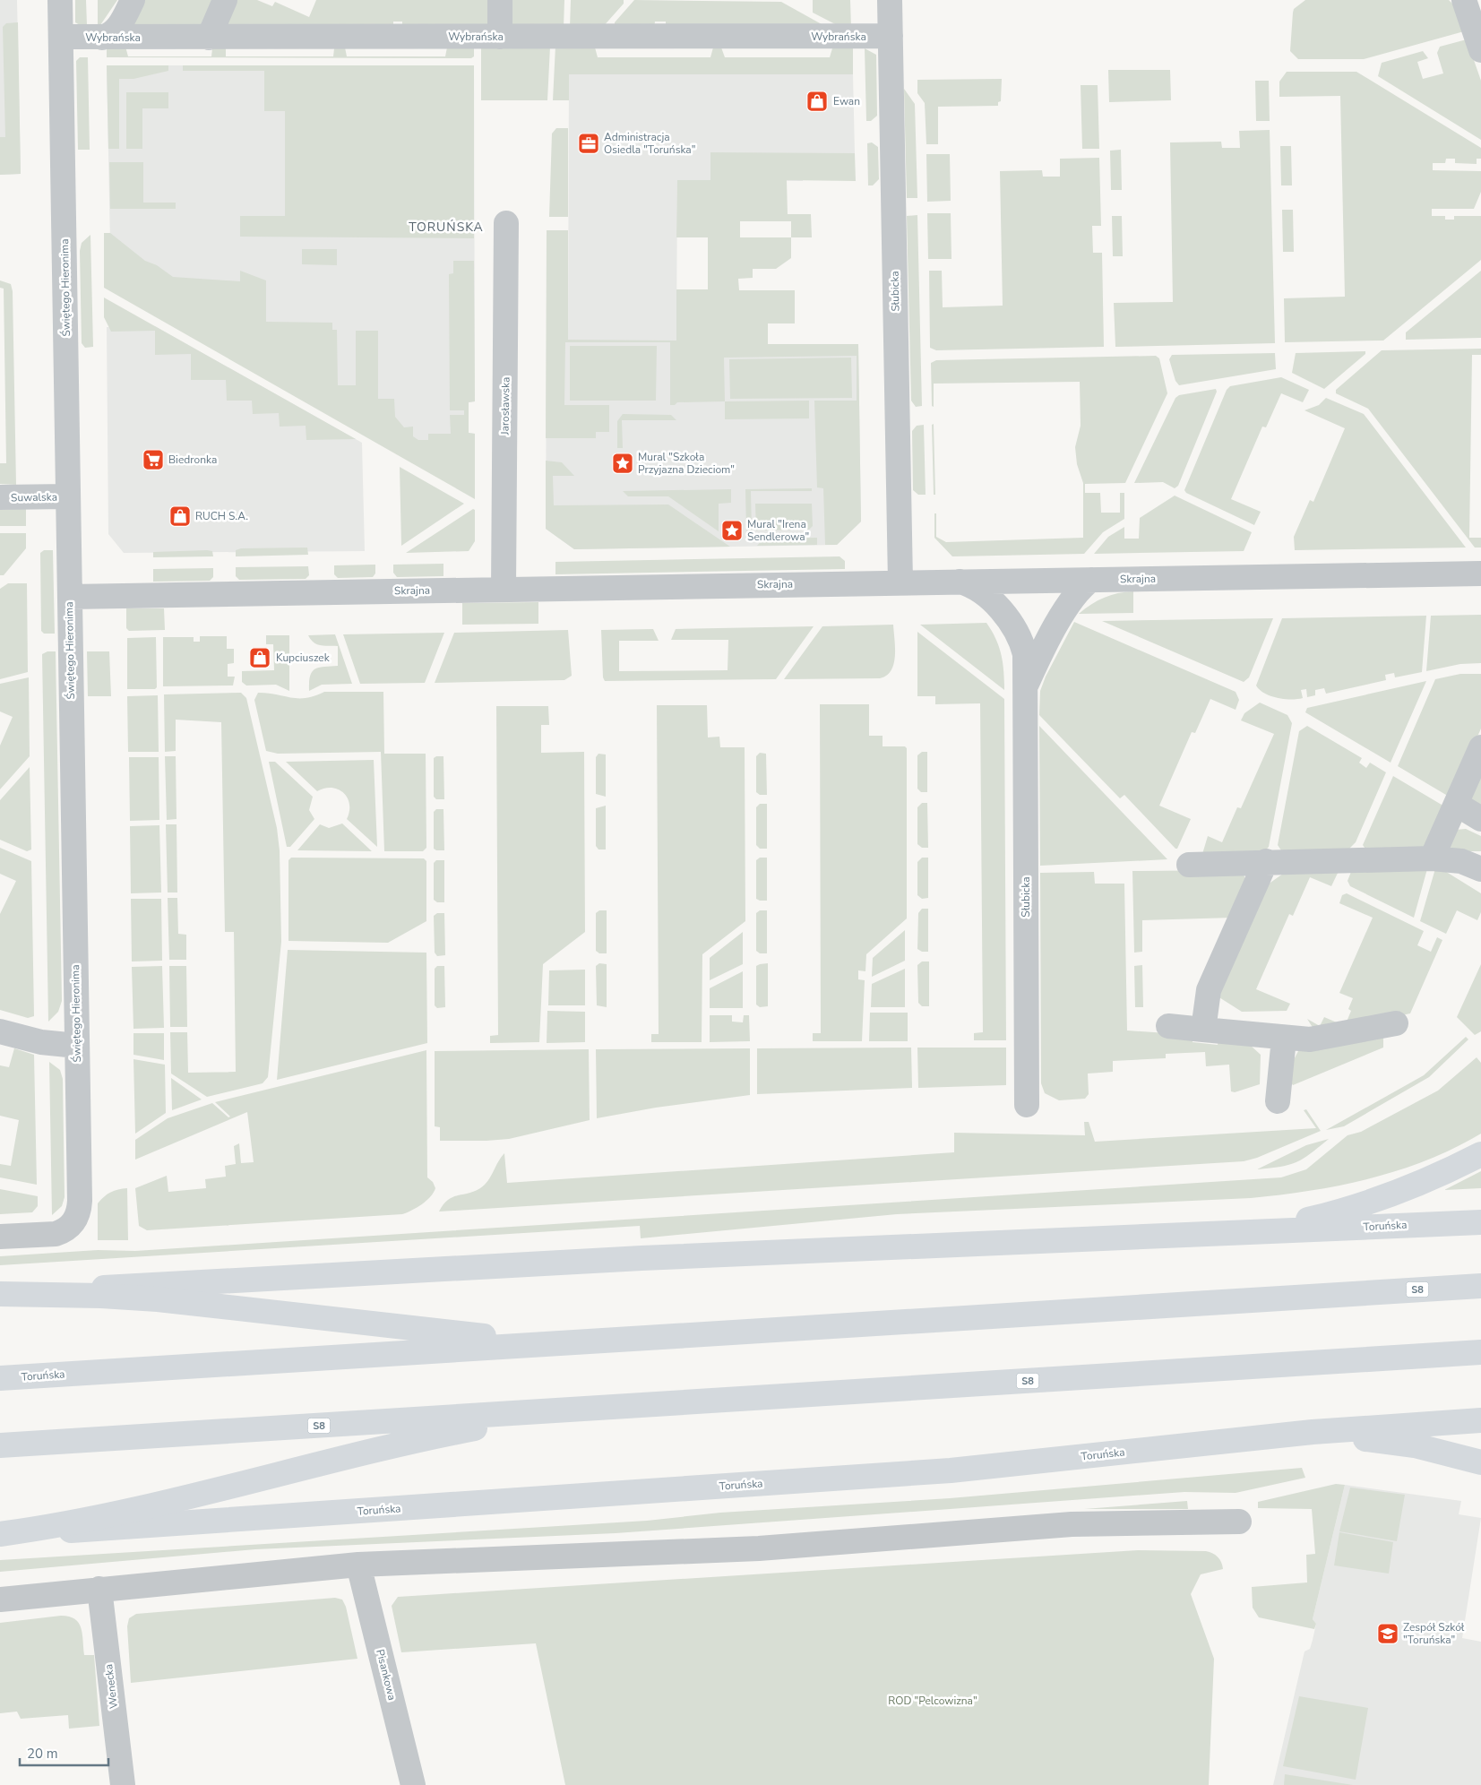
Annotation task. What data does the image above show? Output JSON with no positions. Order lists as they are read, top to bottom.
{
  "streets": {
    "main road": ["Toruńska", "S8"],
    "street": [
      "Wybrańska",
      "Świętego Hieronima",
      "Słubicka",
      "Jarosławska",
      "Suwalska",
      "Skrajna",
      "Pisankowa",
      "Wenecka"
    ]
  },
  "crossings": [
    ["Wybrańska", "Świętego Hieronima"],
    ["Wybrańska", "Słubicka"],
    ["Świętego Hieronima", "Suwalska"],
    ["Świętego Hieronima", "Skrajna"],
    ["Słubicka", "Skrajna"],
    ["Jarosławska", "Skrajna"]
  ],
  "districts": ["TORUŃSKA"],
  "parks": ["ROD \"Pelcowizna\""],
  "places": {
    "shop": ["Ewan", "RUCH S.A.", "Kupciuszek"],
    "office": ["Administracja Osiedla \"Toruńska\""],
    "supermarket": ["Biedronka"],
    "place": ["Mural \"Szkoła Przyjazna Dzieciom\"", "Mural \"Irena Sendlerowa\""],
    "school or university": ["Zespół Szkół \"Toruńska\""]
  },
  "scale_bar": "20 m"
}
